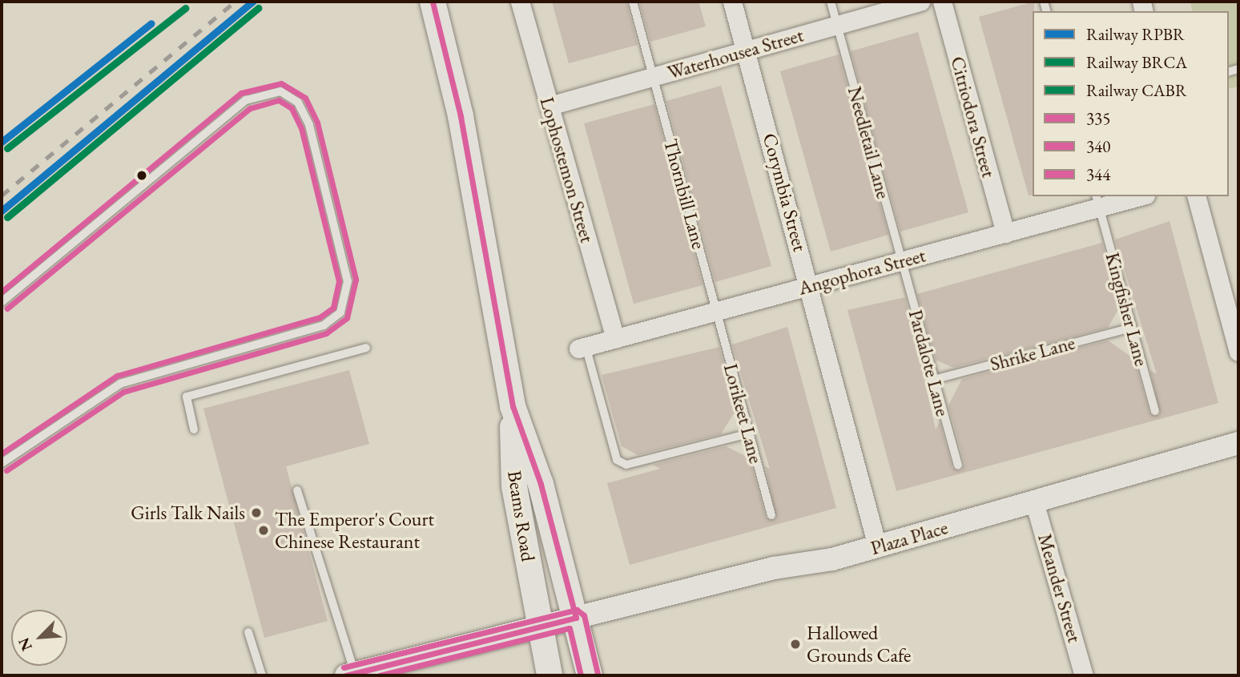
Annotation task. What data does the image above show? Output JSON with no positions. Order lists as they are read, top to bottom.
{
  "streets": {
    "main road": ["Beams Road"],
    "street": [
      "Waterhousea Street",
      "Citriodora Street",
      "Lophostemon Street",
      "Corymbia Street",
      "Angophora Street",
      "Plaza Place",
      "Meander Street"
    ],
    "lane": [
      "Needletail Lane",
      "Thornbill Lane",
      "Kingfisher Lane",
      "Shrike Lane",
      "Pardalote Lane",
      "Lorikeet Lane"
    ]
  },
  "crossings": [
    ["Waterhousea Street", "Needletail Lane"],
    ["Waterhousea Street", "Lophostemon Street"],
    ["Waterhousea Street", "Corymbia Street"],
    ["Waterhousea Street", "Thornbill Lane"],
    ["Citriodora Street", "Angophora Street"],
    ["Needletail Lane", "Angophora Street"],
    ["Needletail Lane", "Pardalote Lane"],
    ["Lophostemon Street", "Angophora Street"],
    ["Corymbia Street", "Angophora Street"],
    ["Corymbia Street", "Plaza Place"],
    ["Thornbill Lane", "Angophora Street"],
    ["Thornbill Lane", "Lorikeet Lane"],
    ["Angophora Street", "Kingfisher Lane"],
    ["Angophora Street", "Pardalote Lane"],
    ["Angophora Street", "Lorikeet Lane"],
    ["Kingfisher Lane", "Shrike Lane"],
    ["Shrike Lane", "Pardalote Lane"],
    ["Beams Road", "Plaza Place"],
    ["Plaza Place", "Meander Street"]
  ],
  "places": ["Girls Talk Nails", "The Emperor's Court Chinese Restaurant", "Hallowed Grounds Cafe"],
  "lines": [
    "rail line RPBR",
    "transit line 335",
    "rail line BRCA",
    "rail line CABR",
    "transit line 344",
    "transit line 340"
  ],
  "legend": [
    "Railway RPBR",
    "Railway BRCA",
    "Railway CABR",
    "335",
    "340",
    "344"
  ],
  "north": "bottom left"
}
